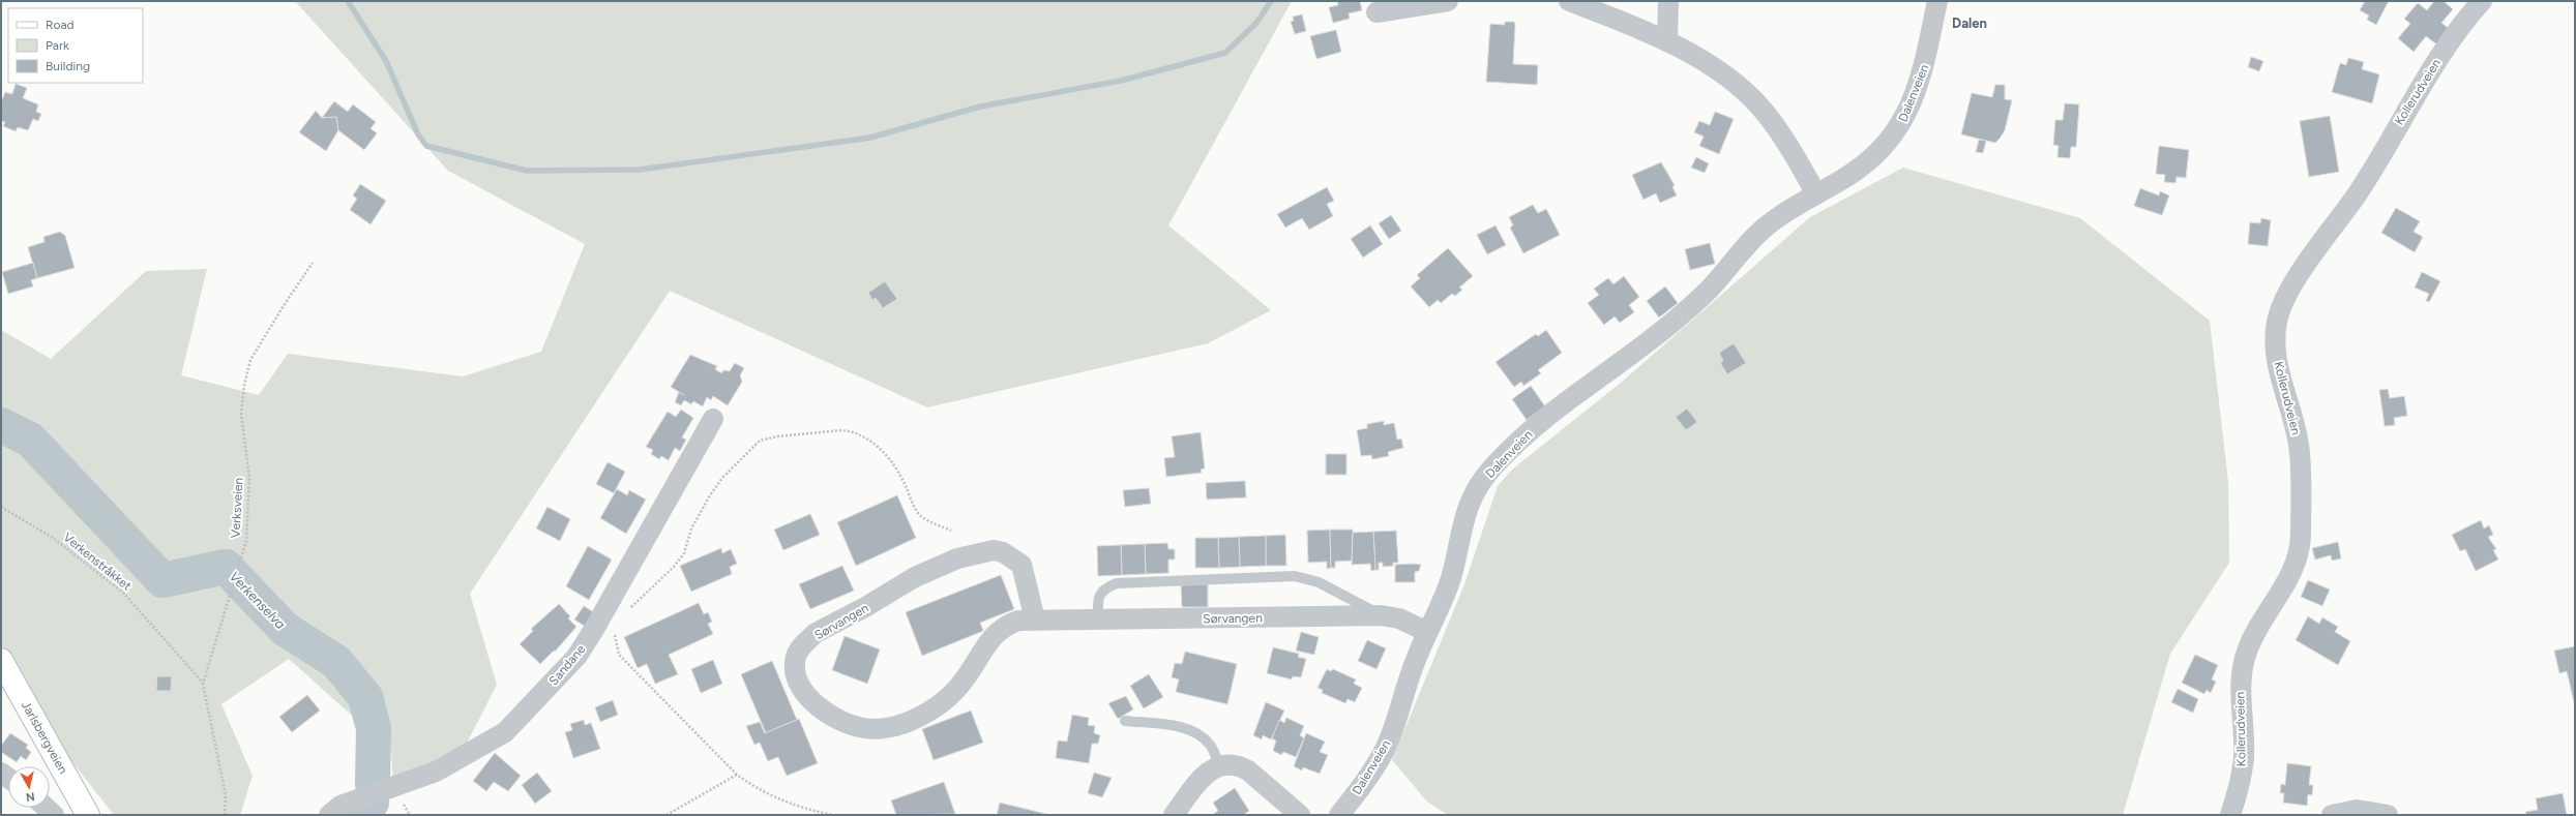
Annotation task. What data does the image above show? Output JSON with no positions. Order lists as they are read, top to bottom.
{
  "streets": {
    "street": [
      "Kollerudveien",
      "Dalenveien",
      "Sørvangen",
      "Sandane",
      "Jarlsbergveien"
    ],
    "path": ["Verksveien", "Verkenstråkket"]
  },
  "crossings": [
    ["Dalenveien", "Sørvangen"],
    ["Verksveien", "Verkenstråkket"]
  ],
  "districts": ["Dalen"],
  "water": ["Verkenselva"],
  "legend": ["Road", "Park", "Building"],
  "north": "bottom"
}
